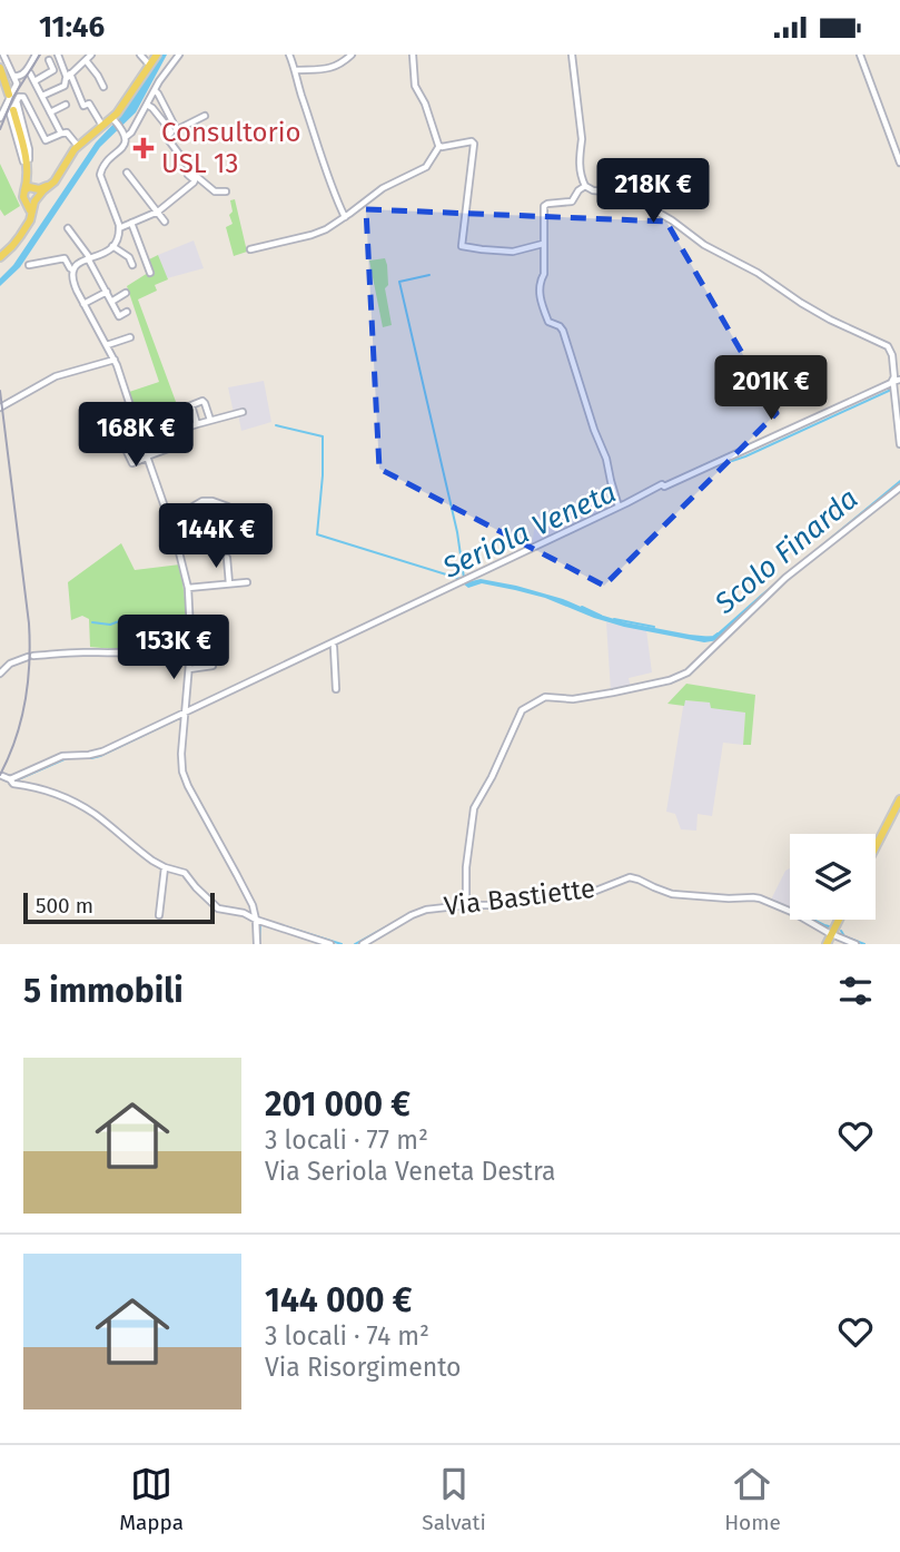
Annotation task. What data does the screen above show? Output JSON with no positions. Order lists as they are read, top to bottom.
{
  "streets": {
    "street": ["Via Bastiette"]
  },
  "water": ["Seriola Veneta", "Scolo Finarda"],
  "places": {
    "health": ["Consultorio USL 13"]
  },
  "scale_bar": "500 m",
  "page": {
    "status": "11:46",
    "price": [
      "218K €",
      "201K €",
      "168K €",
      "144K €",
      "153K €"
    ],
    "scale": "500 m",
    "heading": "5 immobili",
    "list": [
      {
        "name": "201 000 €",
        "note": "3 locali · 77 m² · Via Seriola Veneta Destra"
      },
      {
        "name": "144 000 €",
        "note": "3 locali · 74 m² · Via Risorgimento"
      }
    ],
    "tabs": ["Mappa", "Salvati", "Home"]
  }
}
